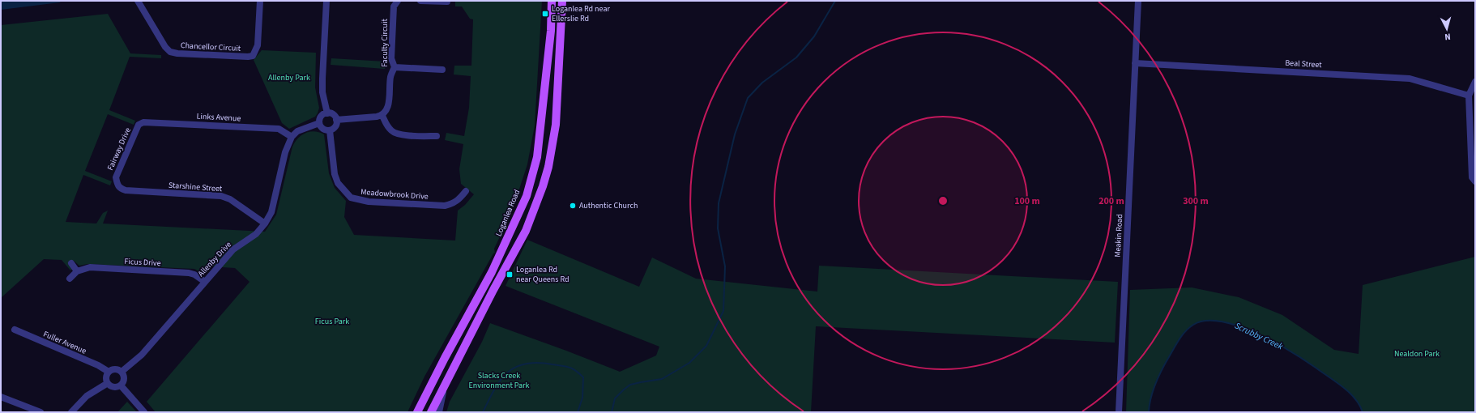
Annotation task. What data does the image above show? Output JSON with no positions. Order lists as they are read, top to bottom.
{
  "streets": {
    "main road": ["Loganlea Road"],
    "street": [
      "Faculty Circuit",
      "Chancellor Circuit",
      "Beal Street",
      "Links Avenue",
      "Fairway Drive",
      "Starshine Street",
      "Meadowbrook Drive",
      "Meakin Road",
      "Allenby Drive",
      "Ficus Drive",
      "Fuller Avenue"
    ]
  },
  "crossings": [
    ["Beal Street", "Meakin Road"],
    ["Links Avenue", "Fairway Drive"],
    ["Links Avenue", "Allenby Drive"],
    ["Fairway Drive", "Starshine Street"],
    ["Starshine Street", "Allenby Drive"],
    ["Allenby Drive", "Ficus Drive"],
    ["Allenby Drive", "Fuller Avenue"]
  ],
  "water": ["Scrubby Creek"],
  "parks": [
    "Allenby Park",
    "Ficus Park",
    "Nealdon Park",
    "Slacks Creek Environment Park"
  ],
  "places": {
    "transit": ["Loganlea Rd near Ellerslie Rd", "Loganlea Rd near Queens Rd"],
    "other": ["Authentic Church"]
  },
  "north": "bottom",
  "rings": ["100 m", "200 m", "300 m"]
}
